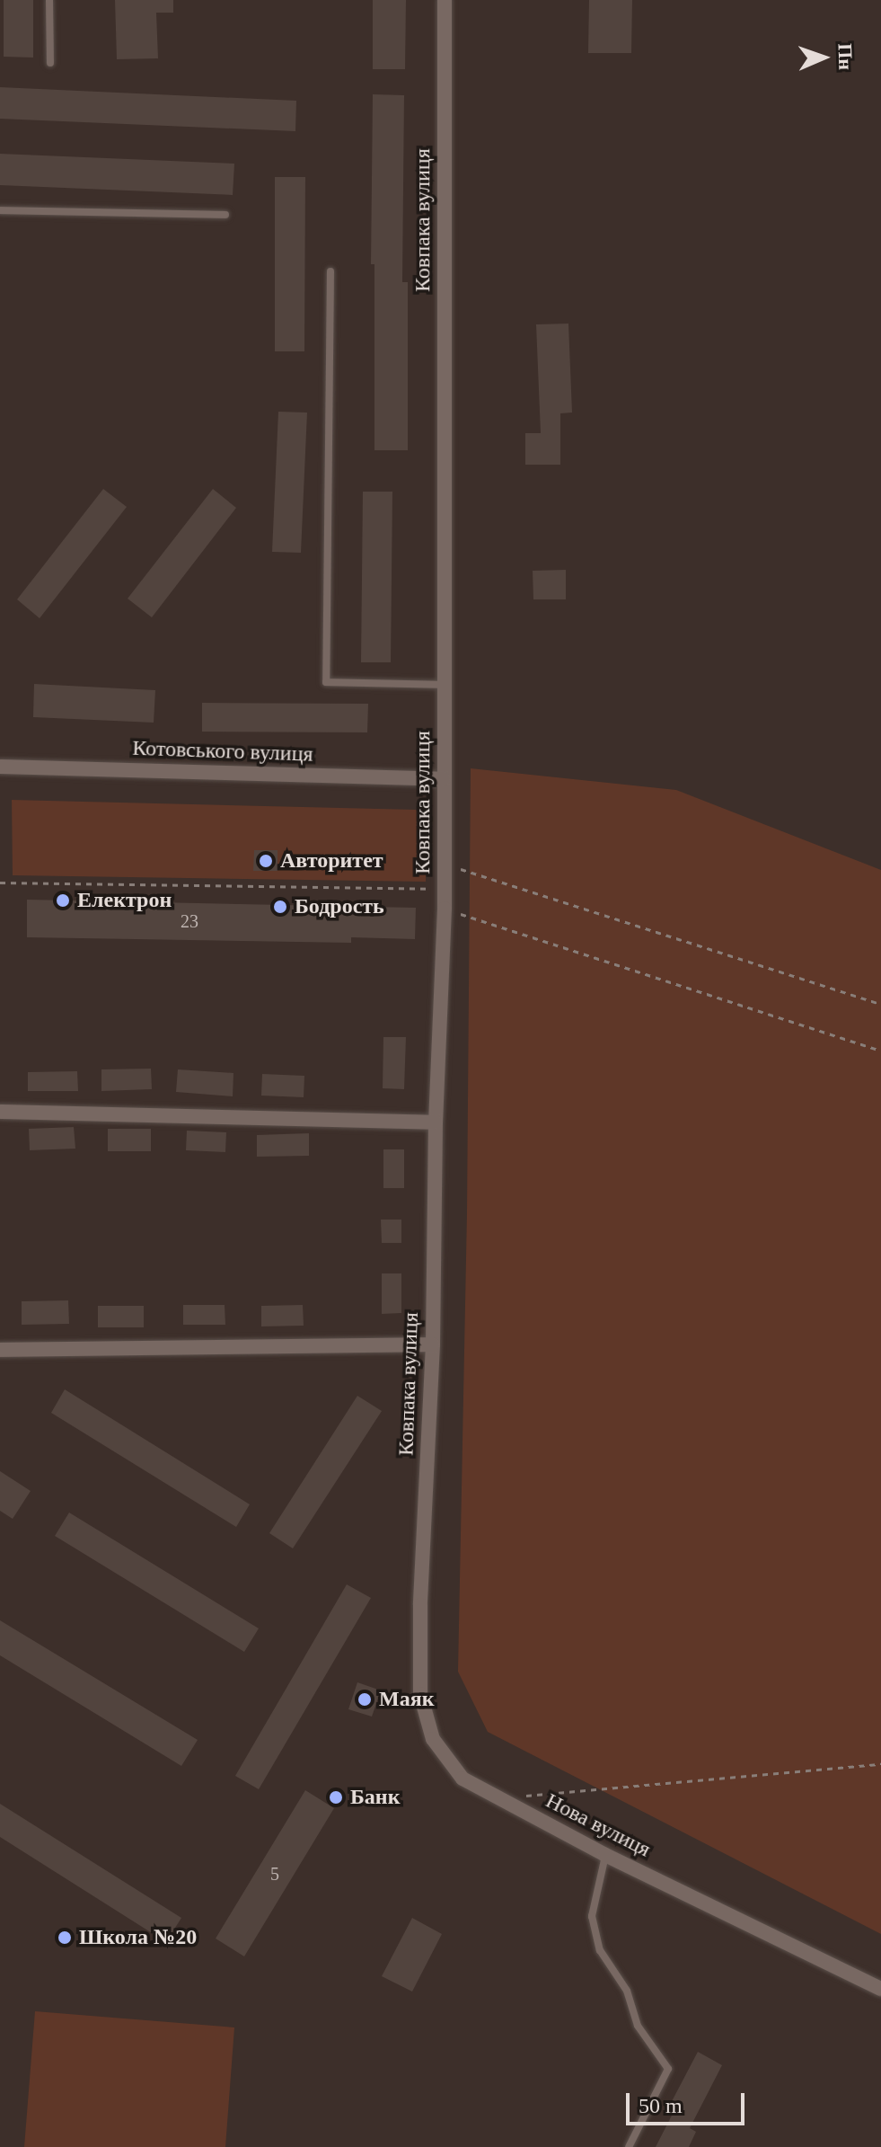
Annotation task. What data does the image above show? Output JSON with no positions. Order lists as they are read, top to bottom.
{
  "streets": {
    "street": ["Ковпака вулиця", "Котовського вулиця", "Нова вулиця"]
  },
  "crossings": [
    ["Ковпака вулиця", "Котовського вулиця"],
    ["Ковпака вулиця", "Нова вулиця"]
  ],
  "places": [
    "Авторитет",
    "Електрон",
    "Бодрость",
    "Маяк",
    "Банк",
    "Школа №20"
  ],
  "house_numbers": ["23", "5"],
  "scale_bar": "50 m",
  "north": "right"
}
